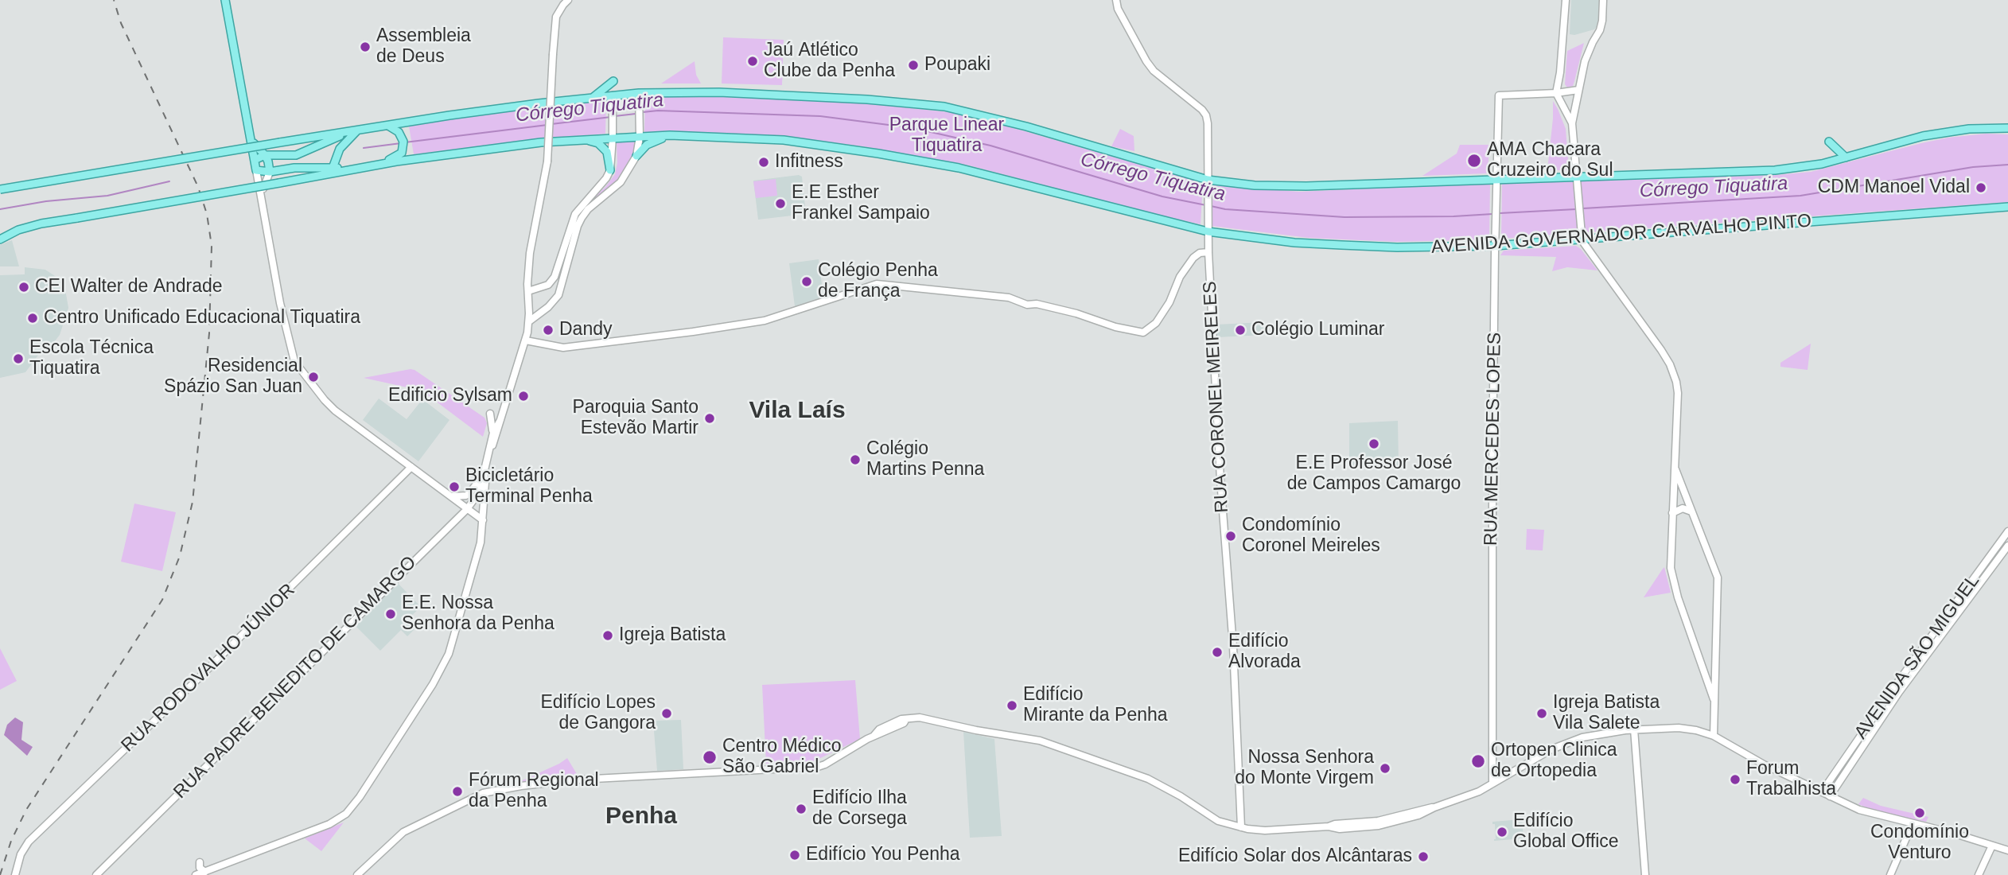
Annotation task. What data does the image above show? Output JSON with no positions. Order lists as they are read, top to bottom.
{
  "streets": {
    "main road": [
      "AVENIDA GOVERNADOR CARVALHO PINTO",
      "RUA CORONEL MEIRELES",
      "RUA MERCEDES LOPES",
      "AVENIDA SÃO MIGUEL",
      "RUA RODOVALHO JÚNIOR",
      "RUA PADRE BENEDITO DE CAMARGO"
    ]
  },
  "crossings": [
    ["AVENIDA GOVERNADOR CARVALHO PINTO", "RUA CORONEL MEIRELES"],
    ["AVENIDA GOVERNADOR CARVALHO PINTO", "RUA MERCEDES LOPES"]
  ],
  "districts": ["Vila Laís", "Penha"],
  "water": ["Córrego Tiquatira"],
  "parks": ["Parque Linear Tiquatira"],
  "places": [
    "Assembleia de Deus",
    "Jaú Atlético Clube da Penha",
    "Poupaki",
    "AMA Chacara Cruzeiro do Sul",
    "Infitness",
    "CDM Manoel Vidal",
    "E.E Esther Frankel Sampaio",
    "Colégio Penha de França",
    "CEI Walter de Andrade",
    "Centro Unificado Educacional Tiquatira",
    "Dandy",
    "Colégio Luminar",
    "Escola Técnica Tiquatira",
    "Residencial Spázio San Juan",
    "Edificio Sylsam",
    "Paroquia Santo Estevão Martir",
    "E.E Professor José de Campos Camargo",
    "Colégio Martins Penna",
    "Bicicletário Terminal Penha",
    "Condomínio Coronel Meireles",
    "E.E. Nossa Senhora da Penha",
    "Igreja Batista",
    "Edifício Alvorada",
    "Edifício Mirante da Penha",
    "Edifício Lopes de Gangora",
    "Igreja Batista Vila Salete",
    "Centro Médico São Gabriel",
    "Ortopen Clinica de Ortopedia",
    "Nossa Senhora do Monte Virgem",
    "Forum Trabalhista",
    "Fórum Regional da Penha",
    "Edifício Ilha de Corsega",
    "Condomínio Venturo",
    "Edifício Global Office",
    "Edifício You Penha",
    "Edifício Solar dos Alcântaras"
  ]
}
